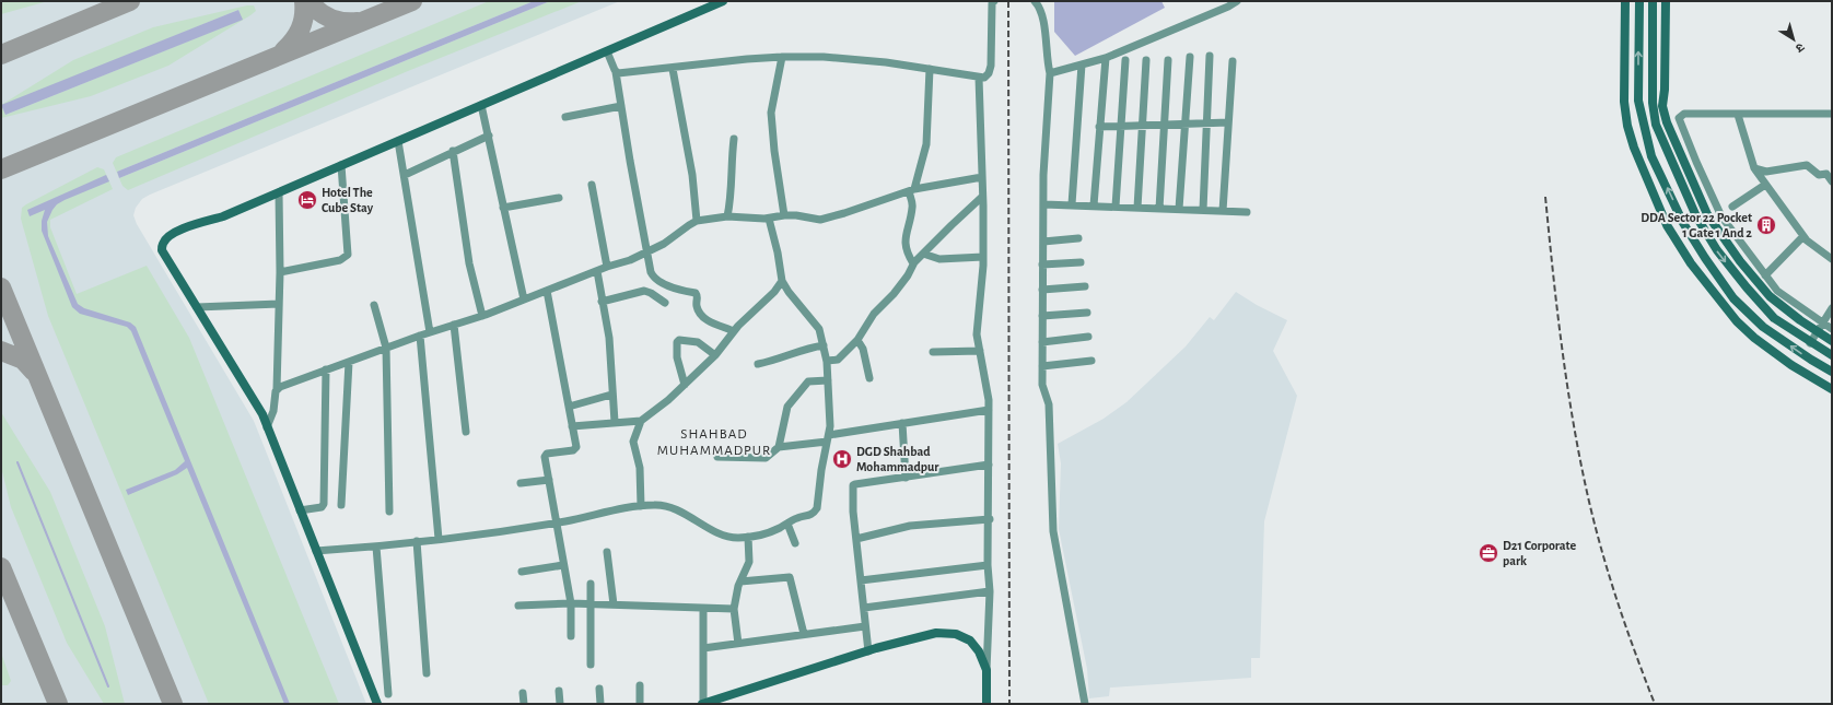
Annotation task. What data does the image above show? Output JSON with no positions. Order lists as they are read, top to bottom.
{
  "districts": ["SHAHBAD MUHAMMADPUR"],
  "places": {
    "hotel": ["Hotel The Cube Stay"],
    "building": ["DDA Sector 22 Pocket 1 Gate 1 And 2"],
    "hospital": ["DGD Shahbad Mohammadpur"],
    "office": ["D21 Corporate park"]
  },
  "north": "bottom right"
}
